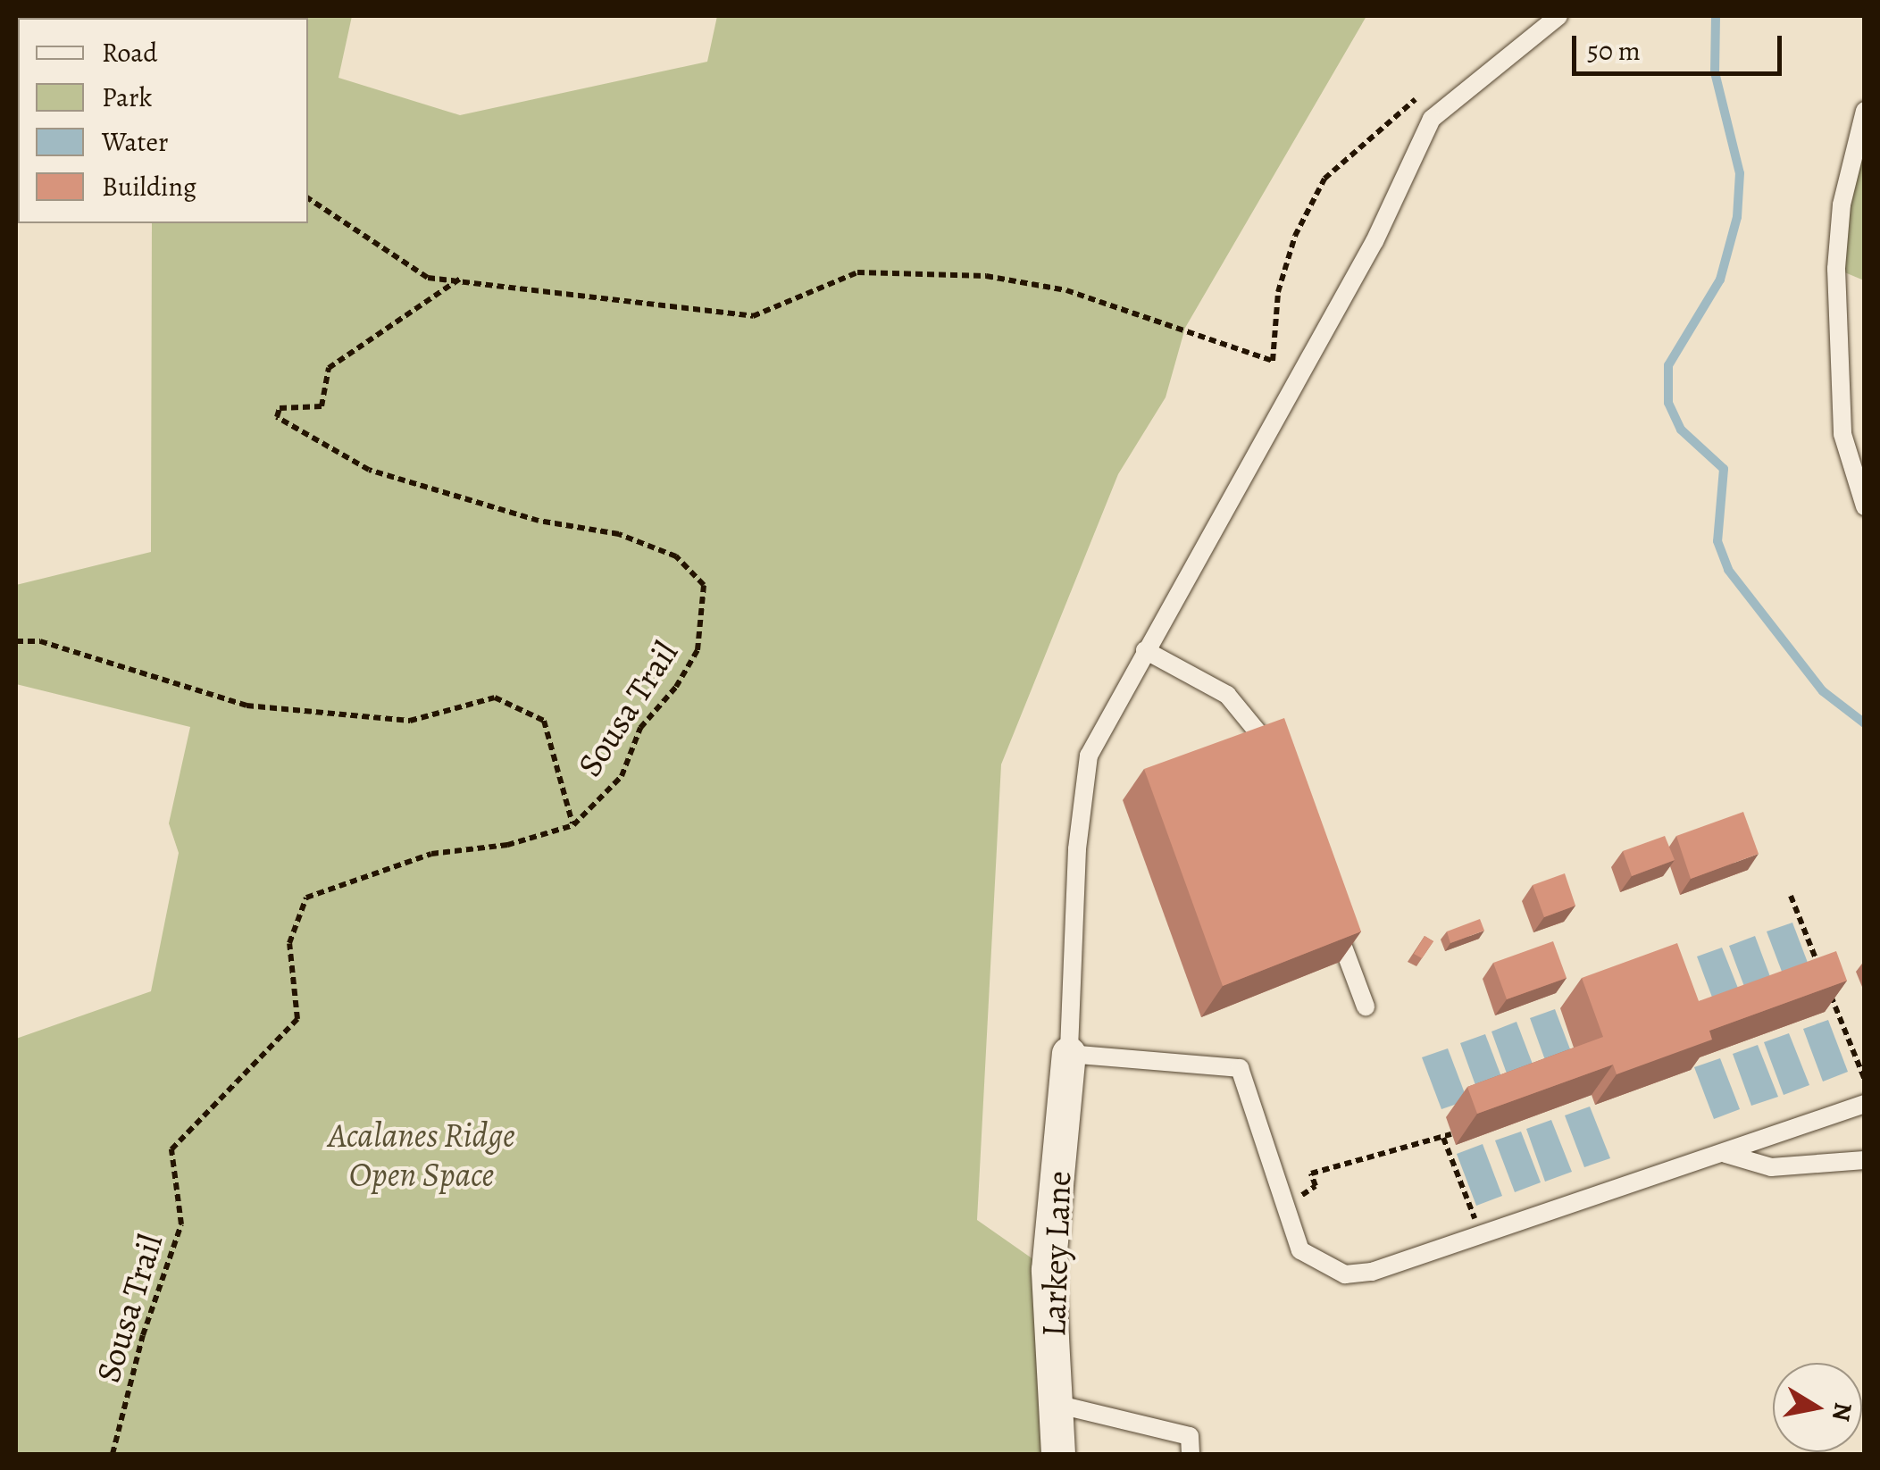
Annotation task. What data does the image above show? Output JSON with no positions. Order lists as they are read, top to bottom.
{
  "streets": {
    "street": ["Larkey Lane"],
    "path": ["Sousa Trail"]
  },
  "parks": ["Acalanes Ridge Open Space"],
  "legend": [
    "Road",
    "Park",
    "Water",
    "Building"
  ],
  "scale_bar": "50 m",
  "north": "right"
}
